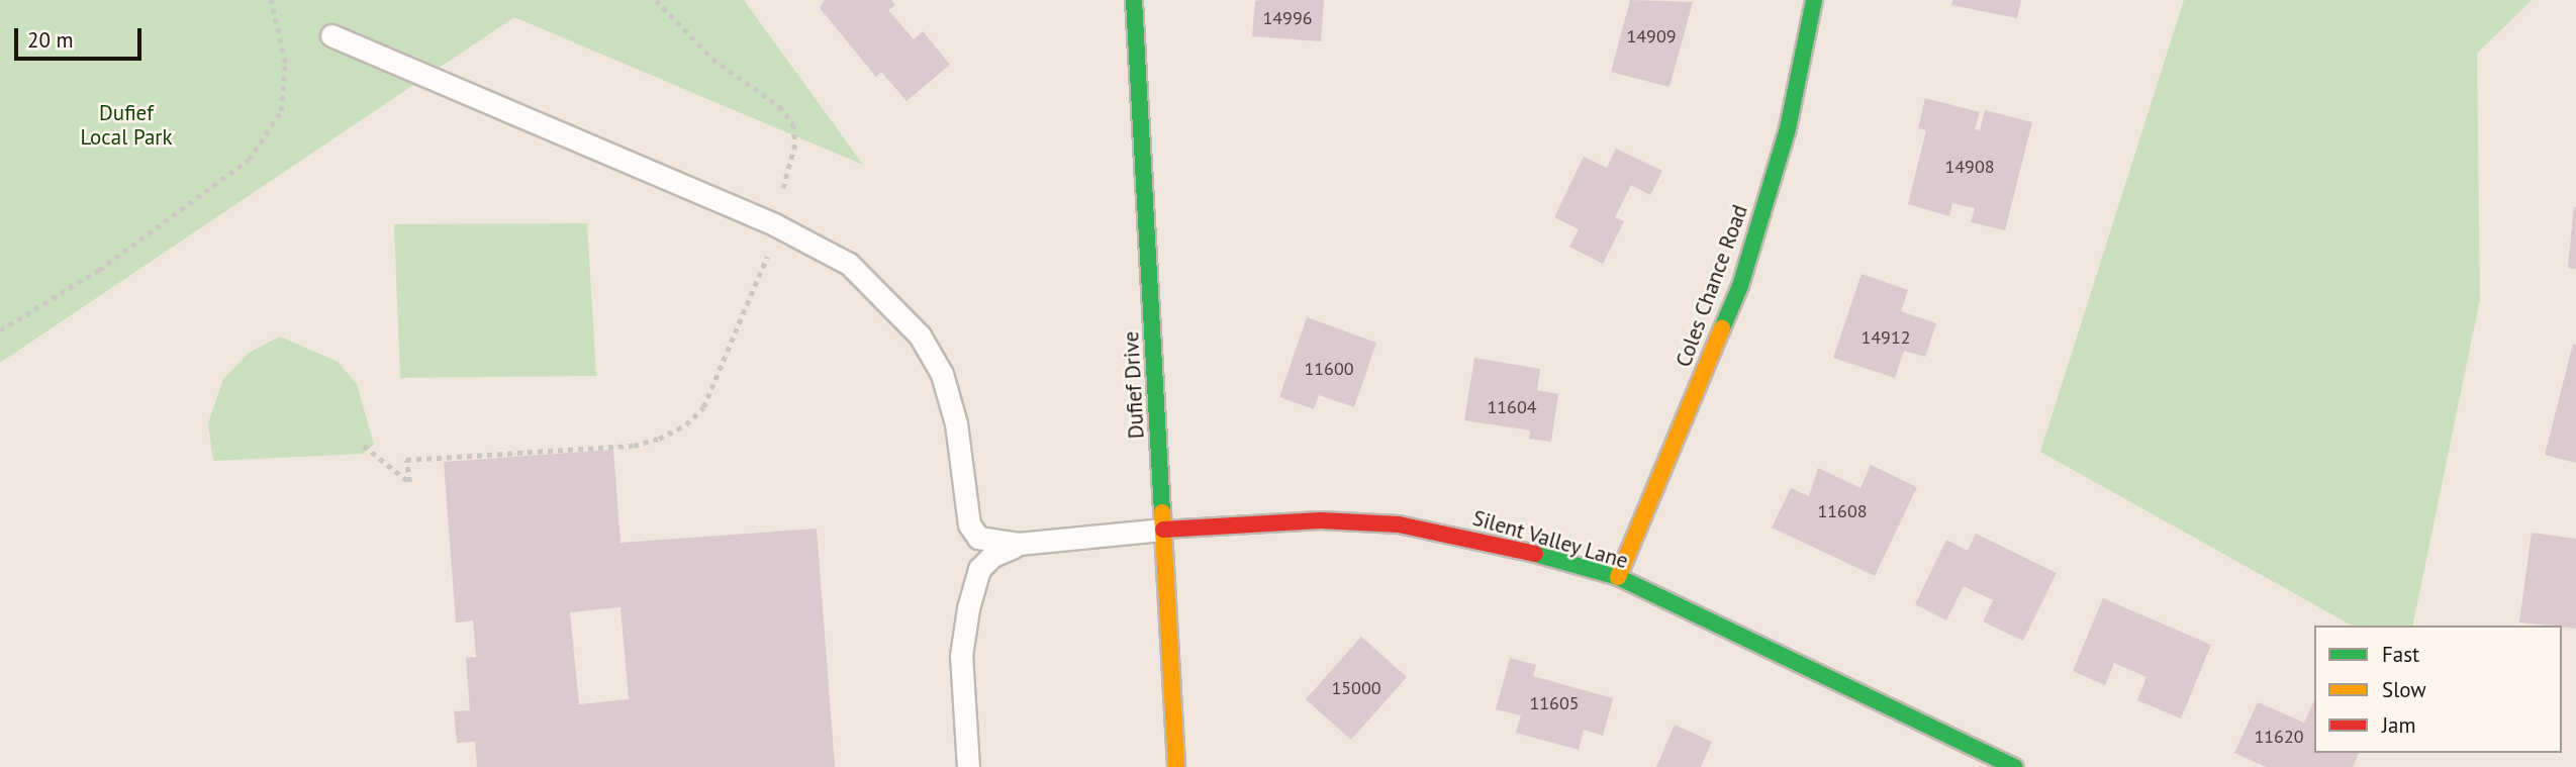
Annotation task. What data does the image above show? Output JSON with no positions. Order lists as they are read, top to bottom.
{
  "streets": {
    "street": ["Coles Chance Road", "Dufief Drive", "Silent Valley Lane"]
  },
  "crossings": [
    ["Coles Chance Road", "Silent Valley Lane"],
    ["Dufief Drive", "Silent Valley Lane"]
  ],
  "parks": ["Dufief Local Park"],
  "house_numbers": [
    "14996",
    "14909",
    "14908",
    "14912",
    "11600",
    "11604",
    "11608",
    "15000",
    "11605",
    "11620"
  ],
  "legend": ["Fast", "Slow", "Jam"],
  "scale_bar": "20 m"
}
